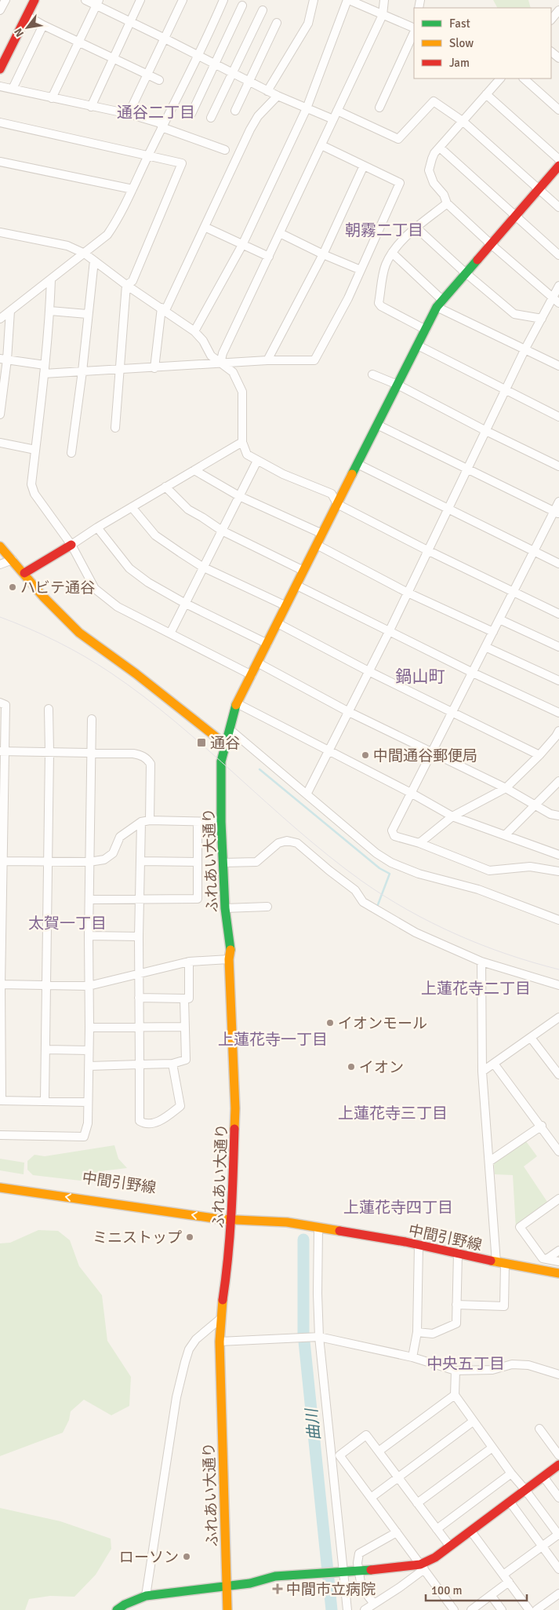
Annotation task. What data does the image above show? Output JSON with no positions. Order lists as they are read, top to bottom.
{
  "streets": {
    "street": ["ふれあい大通り", "中間引野線"]
  },
  "crossings": [
    ["ふれあい大通り", "中間引野線"]
  ],
  "districts": [
    "通谷二丁目",
    "朝霧二丁目",
    "鍋山町",
    "太賀一丁目",
    "上蓮花寺二丁目",
    "上蓮花寺一丁目",
    "上蓮花寺三丁目",
    "上蓮花寺四丁目",
    "中央五丁目"
  ],
  "water": ["曲川"],
  "places": {
    "other": [
      "ハビテ通谷",
      "中間通谷郵便局",
      "イオンモール",
      "イオン",
      "ミニストップ",
      "ローソン"
    ],
    "transit": ["通谷"],
    "health": ["中間市立病院"]
  },
  "legend": ["Fast", "Slow", "Jam"],
  "scale_bar": "100 m",
  "north": "bottom left"
}
